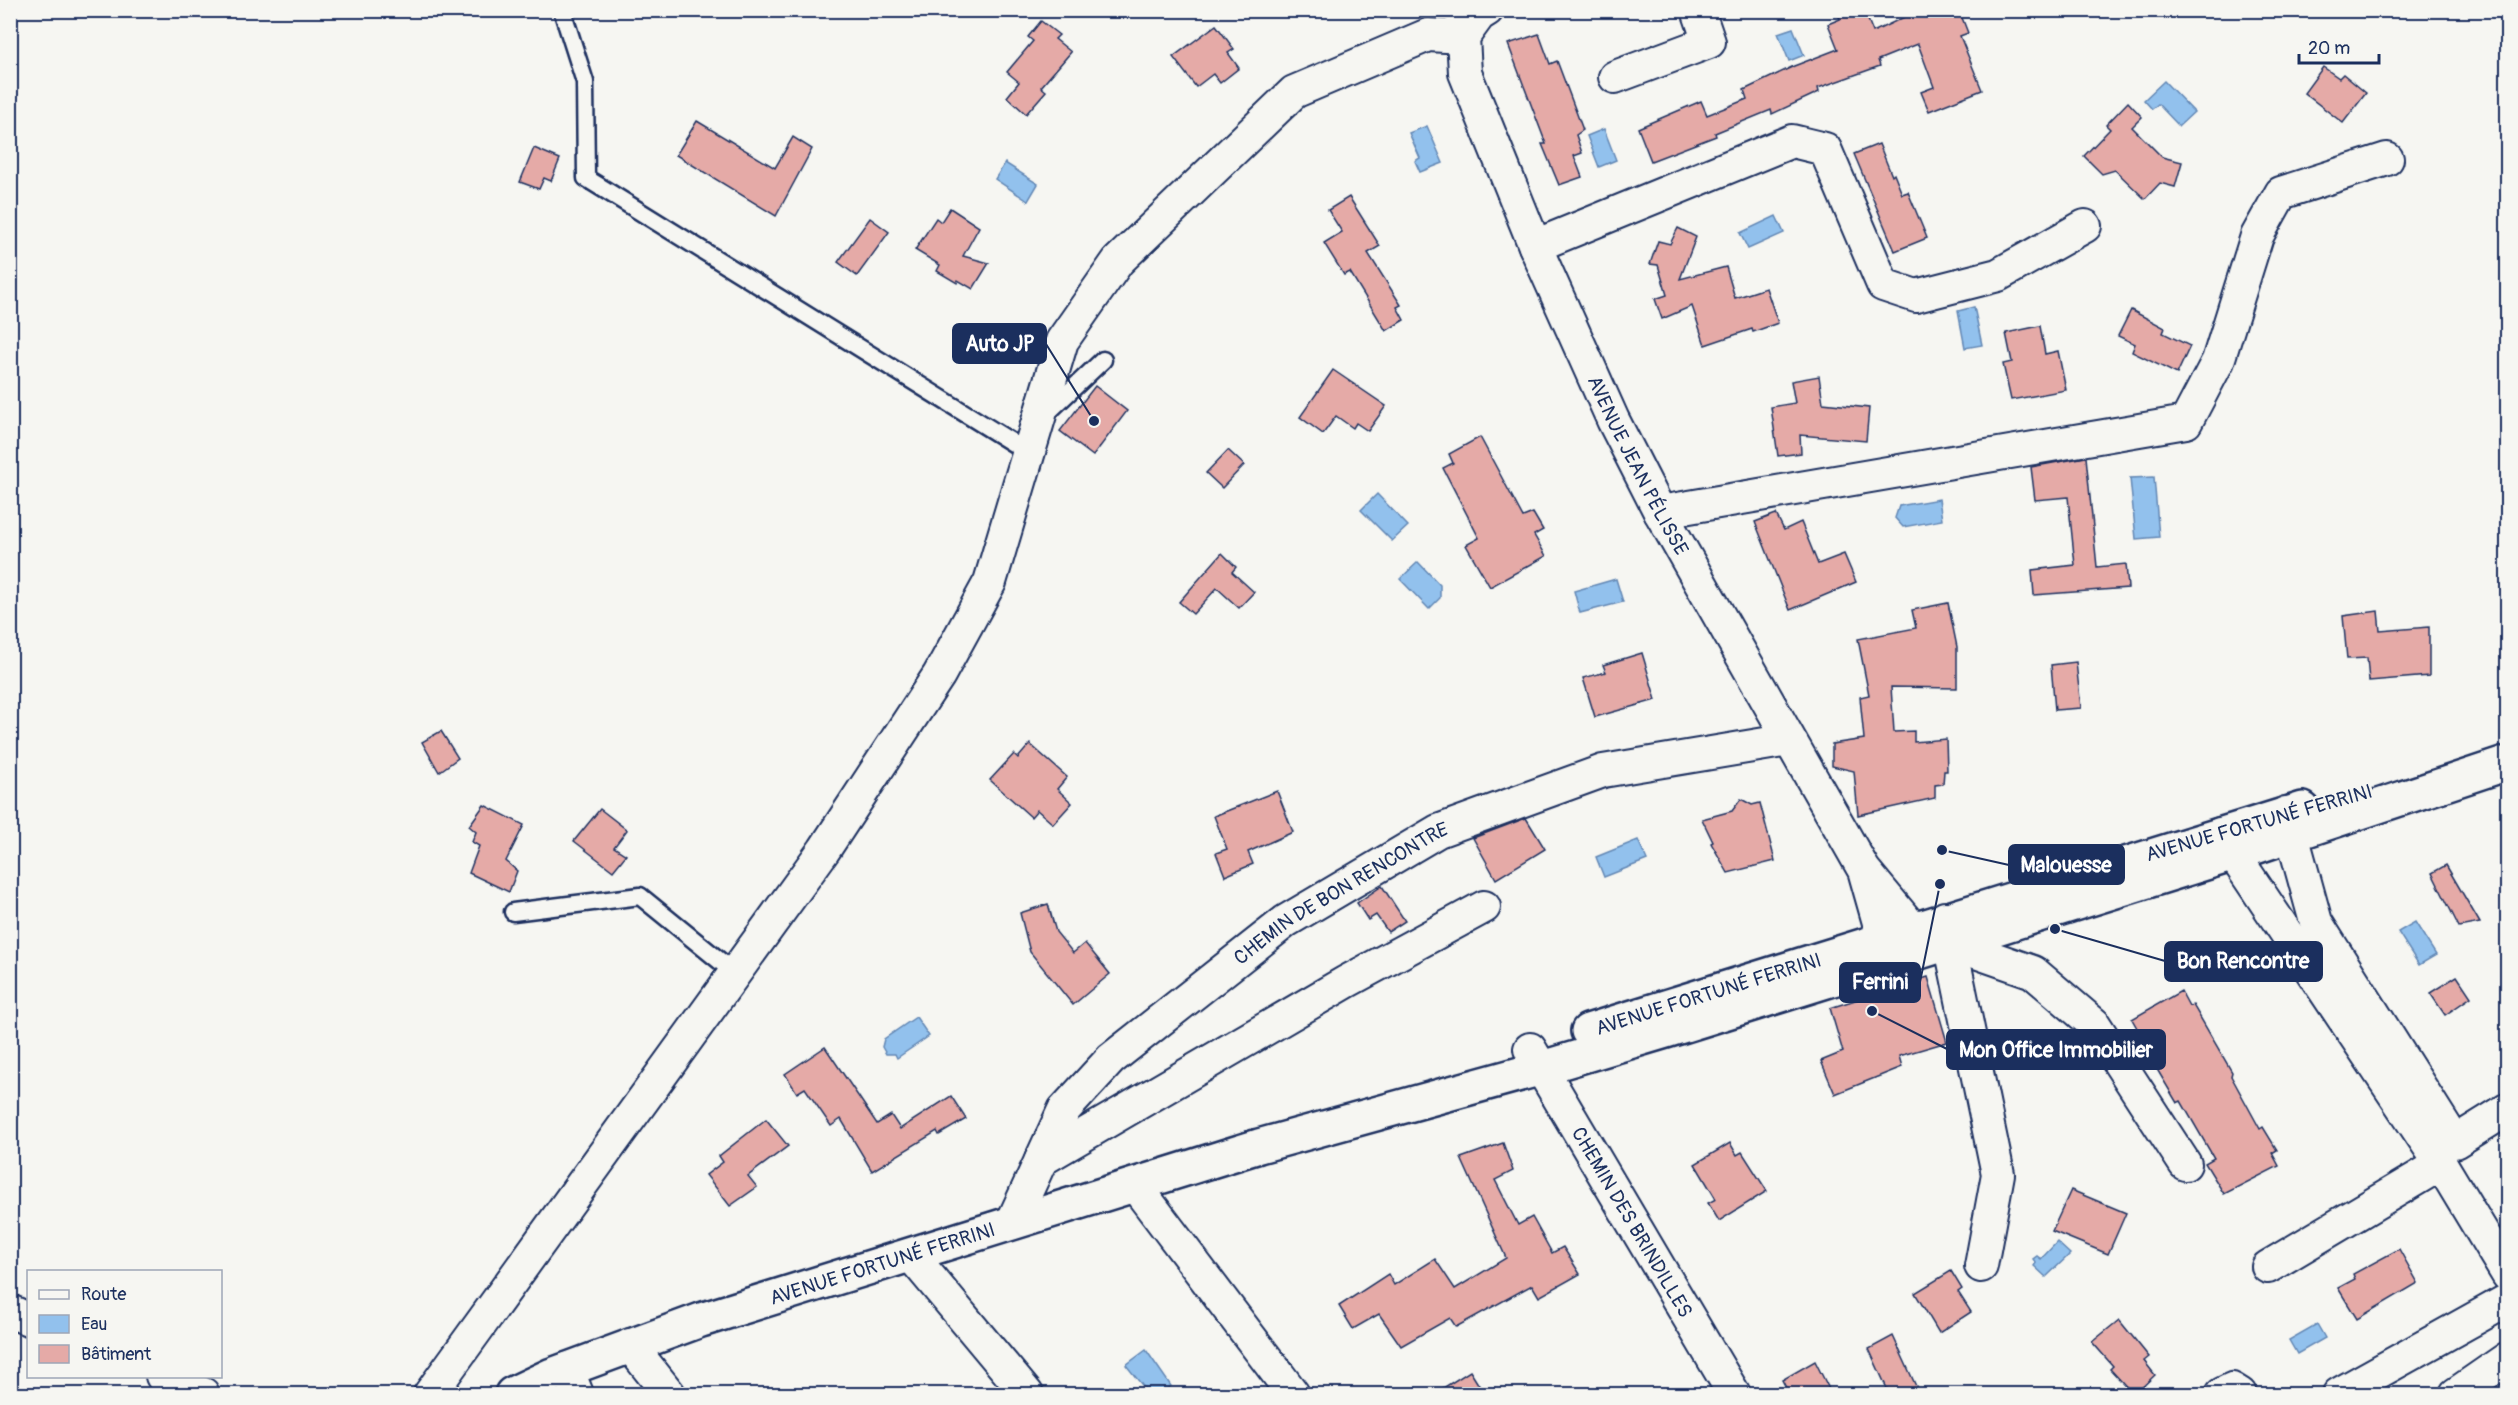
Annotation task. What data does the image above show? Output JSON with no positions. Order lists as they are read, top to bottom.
{
  "streets": {
    "main road": ["AVENUE FORTUNÉ FERRINI"],
    "street": ["AVENUE JEAN PÉLISSE", "CHEMIN DE BON RENCONTRE", "CHEMIN DES BRINDILLES"]
  },
  "crossings": [
    ["AVENUE JEAN PÉLISSE", "AVENUE FORTUNÉ FERRINI"],
    ["AVENUE JEAN PÉLISSE", "CHEMIN DE BON RENCONTRE"],
    ["AVENUE FORTUNÉ FERRINI", "CHEMIN DE BON RENCONTRE"],
    ["AVENUE FORTUNÉ FERRINI", "CHEMIN DES BRINDILLES"]
  ],
  "places": [
    "Auto JP",
    "Malouesse",
    "Ferrini",
    "Bon Rencontre",
    "Mon Office Immobilier"
  ],
  "legend": ["Route", "Eau", "Bâtiment"],
  "scale_bar": "20 m"
}
